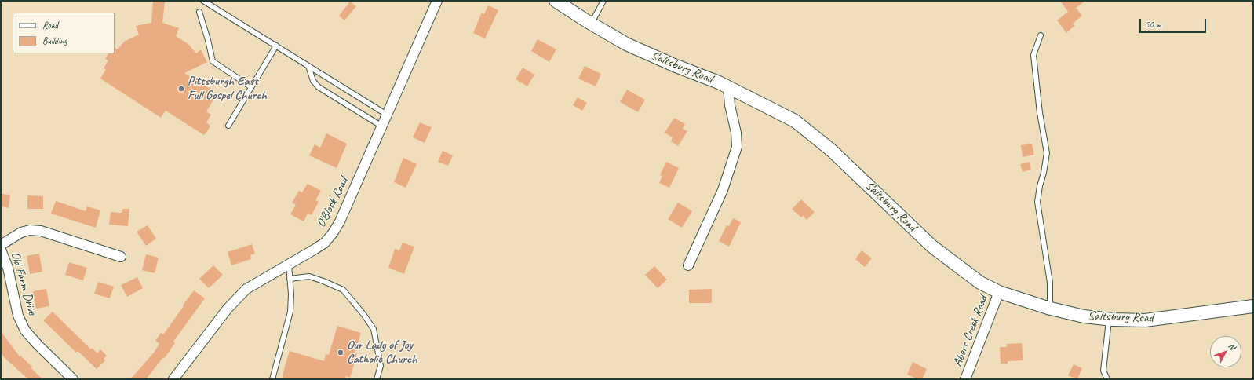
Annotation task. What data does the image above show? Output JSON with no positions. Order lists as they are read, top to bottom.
{
  "streets": {
    "main road": ["Saltsburg Road"],
    "street": ["O'Block Road", "Old Farm Drive", "Abers Creek Road"]
  },
  "crossings": [
    ["Saltsburg Road", "Abers Creek Road"]
  ],
  "places": ["Pittsburgh East Full Gospel Church", "Our Lady of Joy Catholic Church"],
  "legend": ["Road", "Building"],
  "scale_bar": "50 m",
  "north": "top right"
}
